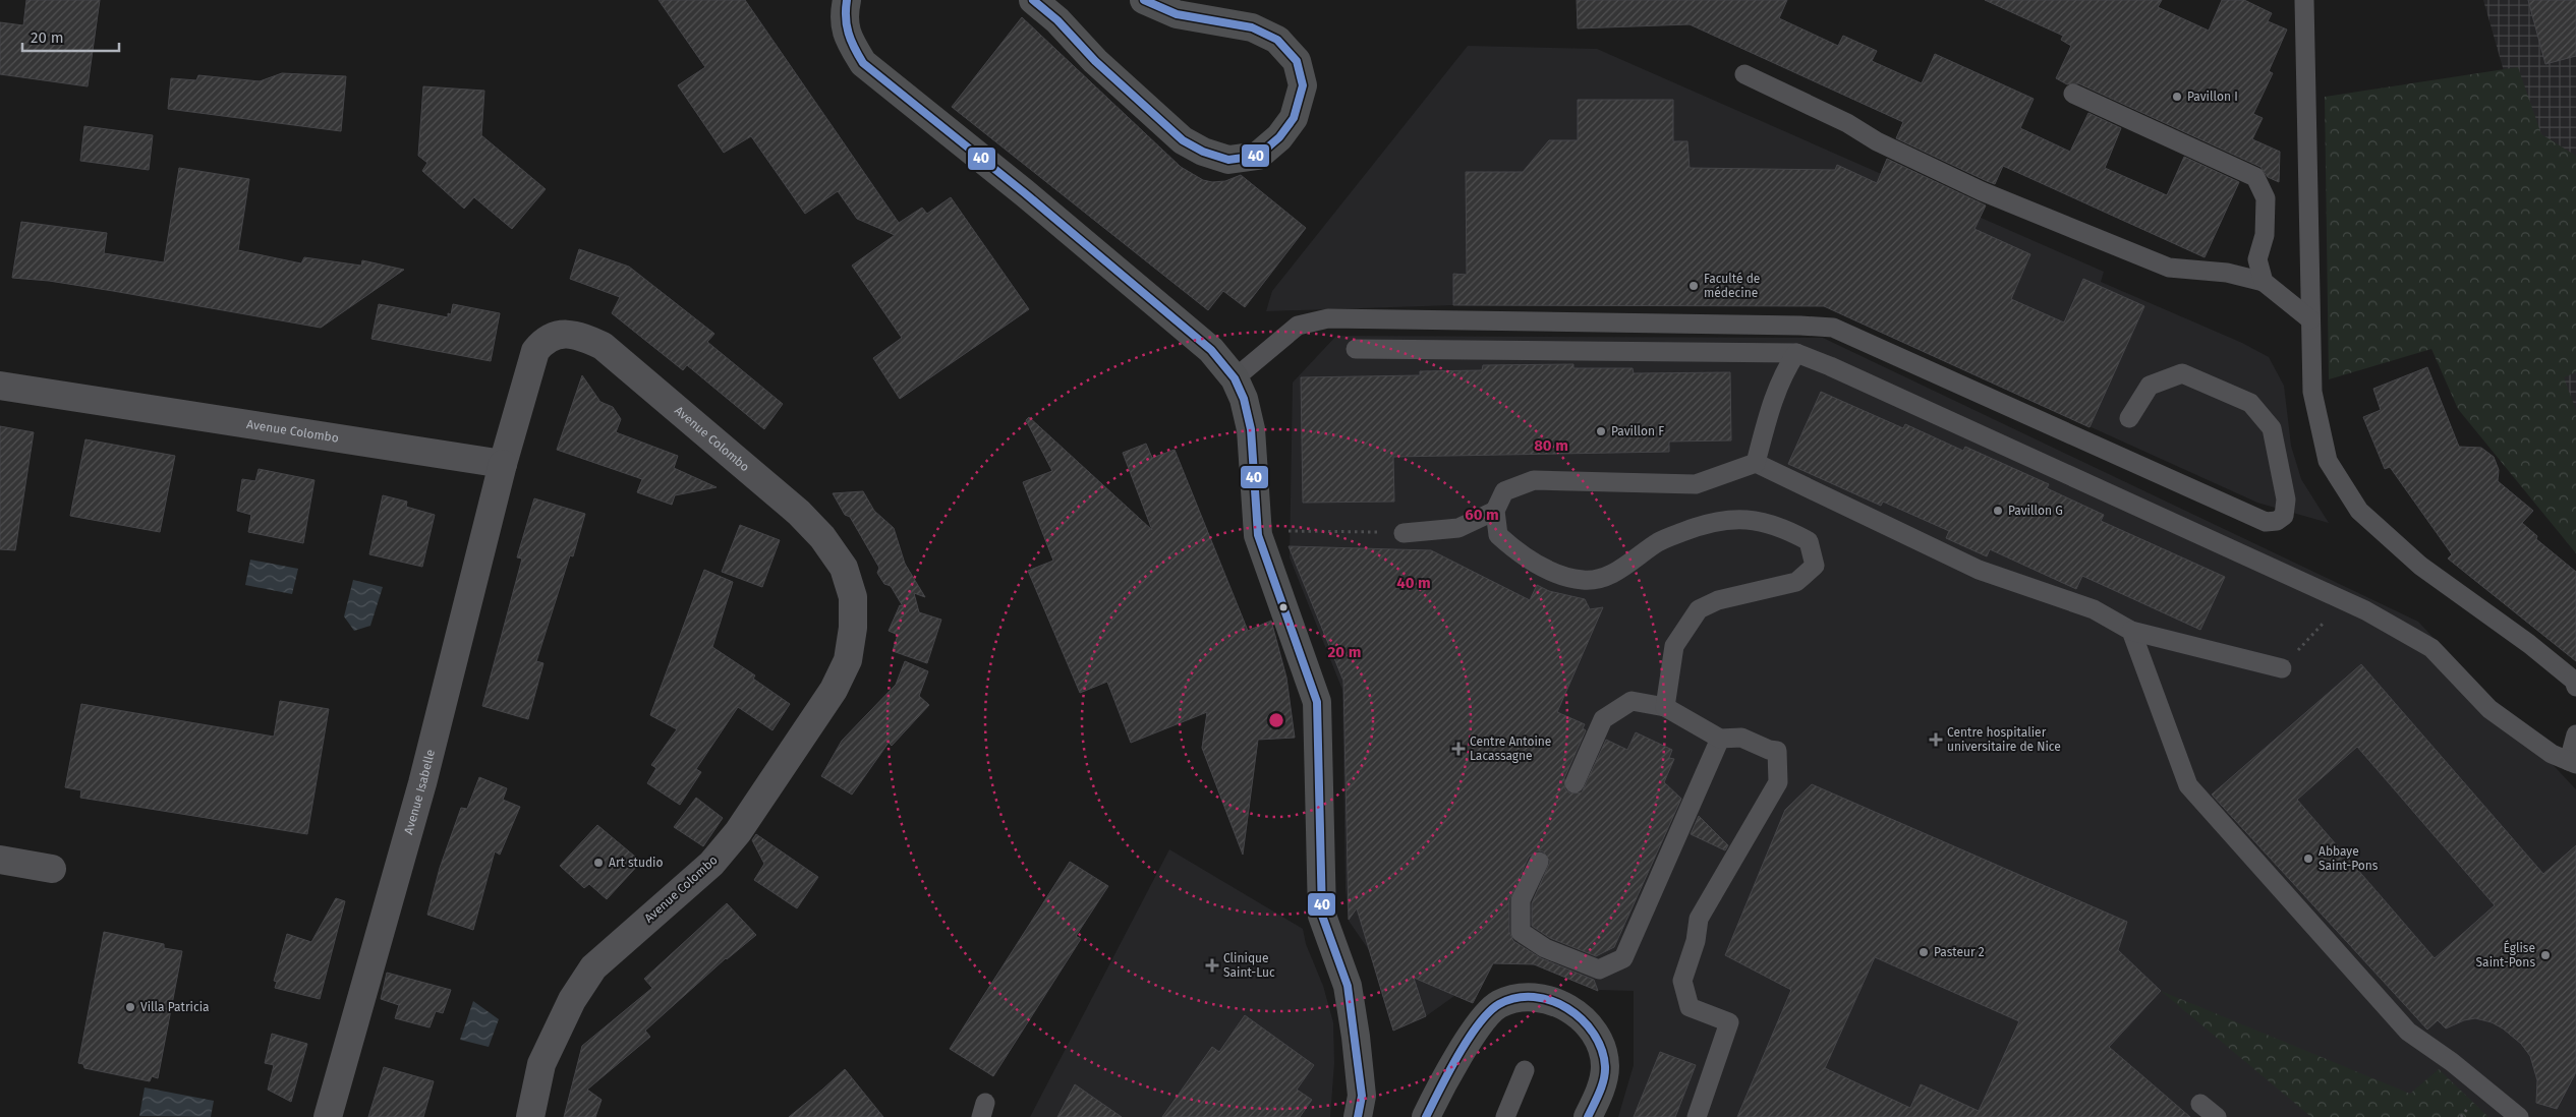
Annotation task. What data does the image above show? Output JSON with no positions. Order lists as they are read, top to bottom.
{
  "streets": {
    "street": ["Avenue Colombo", "Avenue Isabelle"]
  },
  "crossings": [
    ["Avenue Colombo", "Avenue Isabelle"]
  ],
  "places": {
    "other": [
      "Pavillon I",
      "Faculté de médecine",
      "Pavillon F",
      "Pavillon G",
      "Abbaye Saint-Pons",
      "Art studio",
      "Pasteur 2",
      "Église Saint-Pons",
      "Villa Patricia"
    ],
    "health": ["Centre hospitalier universitaire de Nice", "Centre Antoine Lacassagne", "Clinique Saint-Luc"]
  },
  "lines": ["transit line 40"],
  "scale_bar": "20 m",
  "rings": [
    "80 m",
    "60 m",
    "40 m",
    "20 m"
  ]
}
